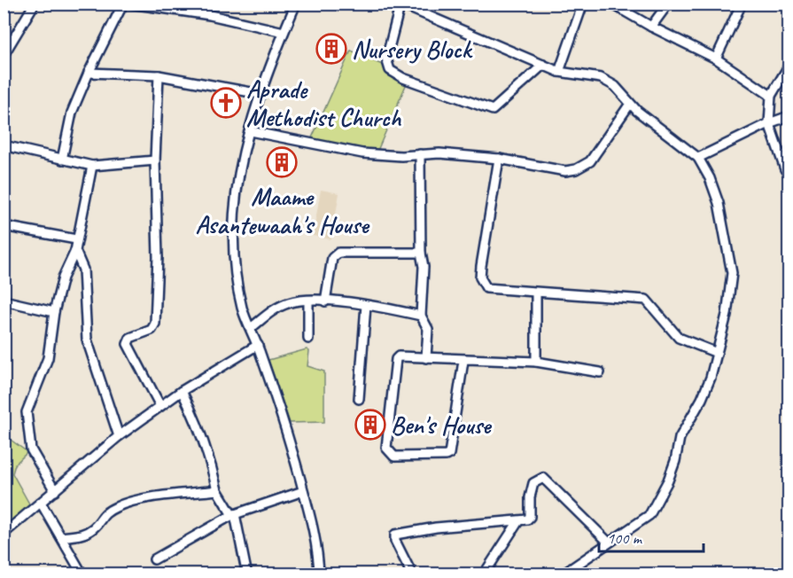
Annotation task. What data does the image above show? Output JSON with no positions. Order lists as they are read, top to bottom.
{
  "places": {
    "building": ["Nursery Block", "Maame Asantewaah's House", "Ben's House"],
    "church": ["Aprade Methodist Church"]
  },
  "scale_bar": "100 m"
}
